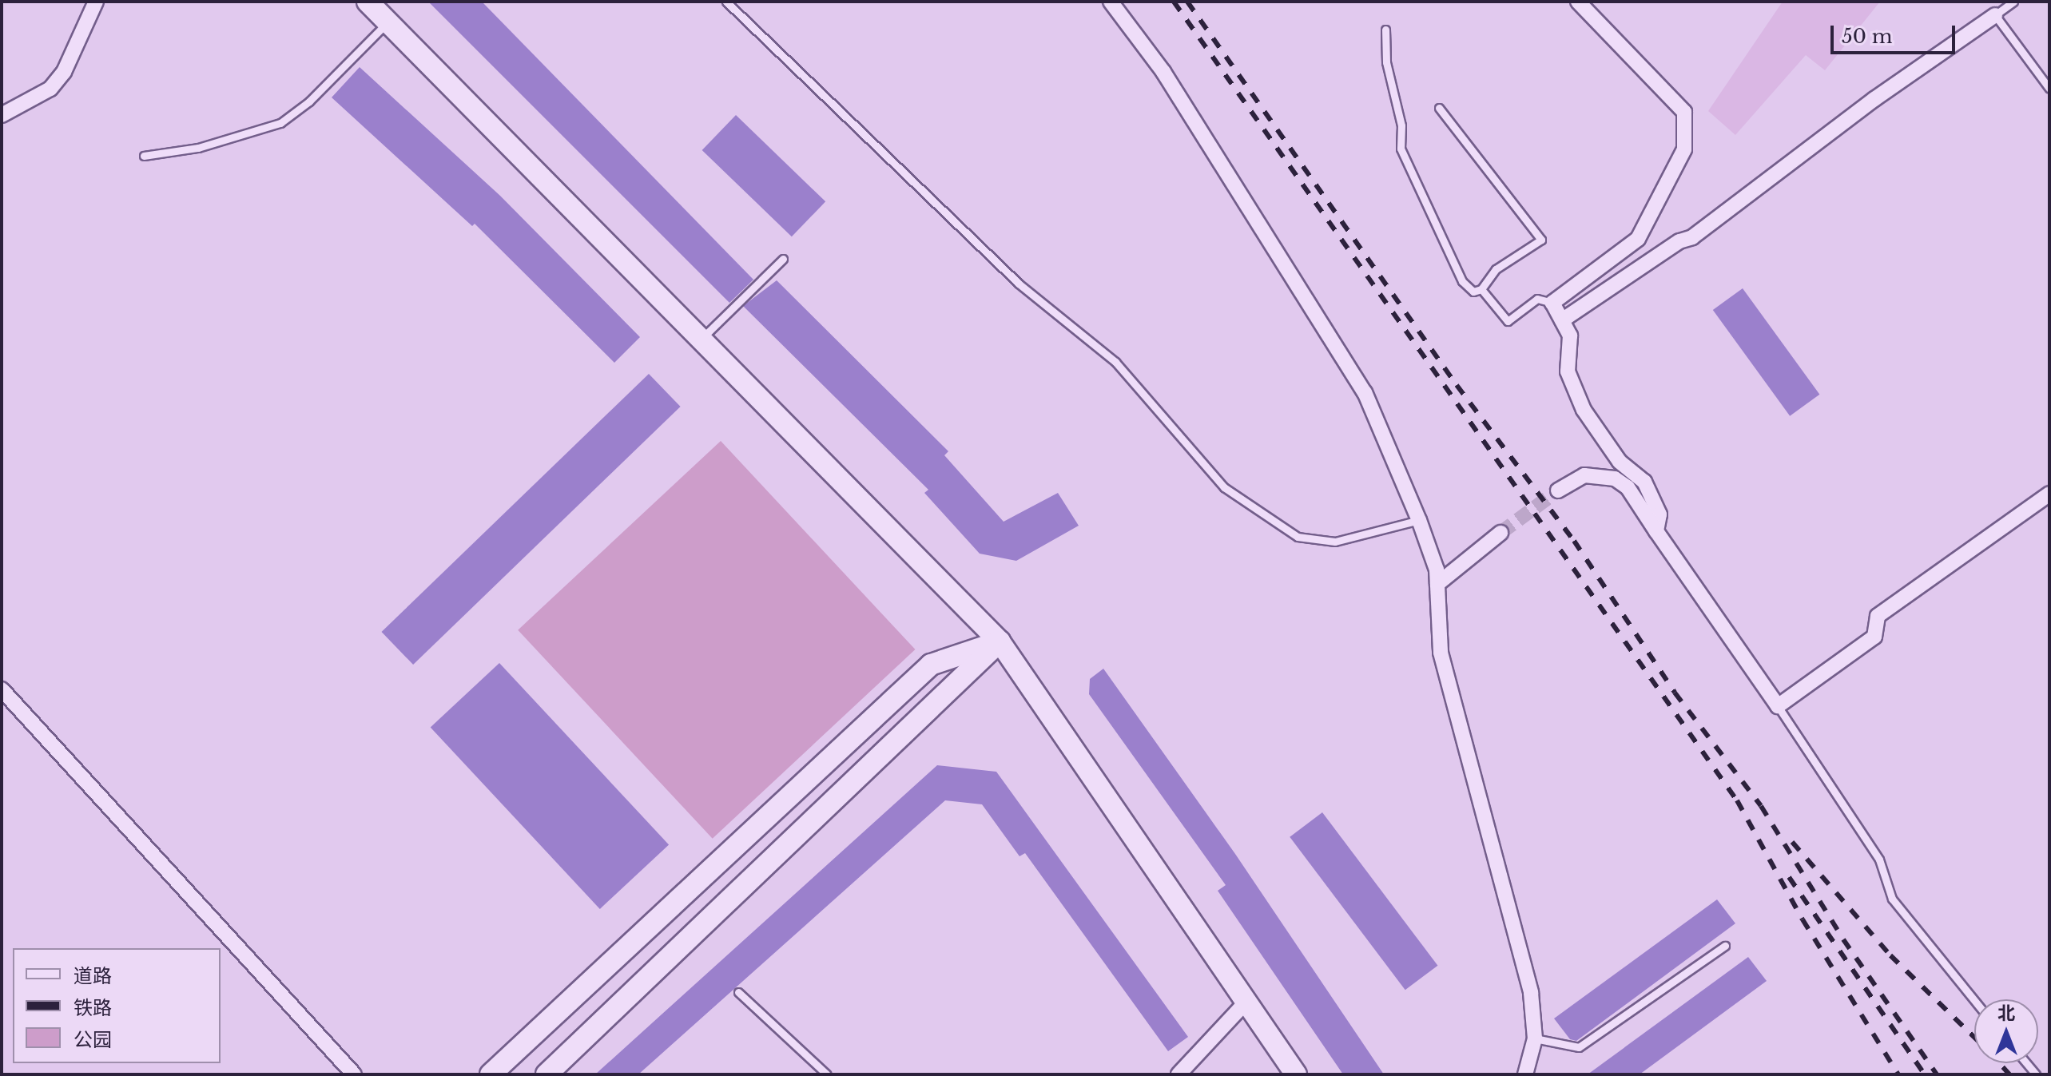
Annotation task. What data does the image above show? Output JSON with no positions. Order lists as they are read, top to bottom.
{
  "legend": ["道路", "铁路", "公园"],
  "scale_bar": "50 m",
  "north": "top"
}
